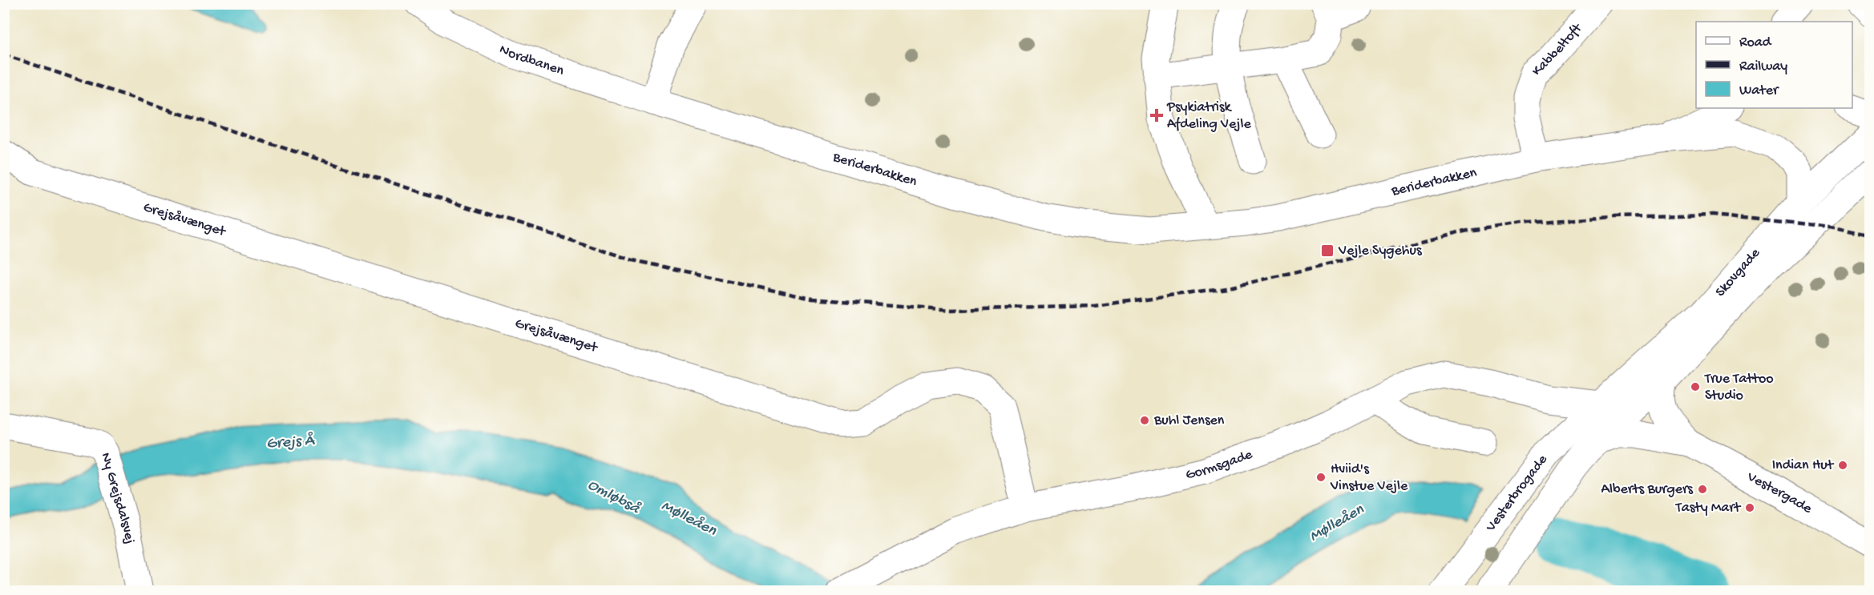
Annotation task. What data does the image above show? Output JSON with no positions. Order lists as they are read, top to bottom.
{
  "streets": {
    "street": [
      "Kabbeltoft",
      "Nordbanen",
      "Beriderbakken",
      "Grejsåvænget",
      "Skovgade",
      "Gormsgade",
      "Vesterbrogade",
      "Vestergade",
      "Ny Grejsdalsvej"
    ]
  },
  "crossings": [
    ["Kabbeltoft", "Beriderbakken"],
    ["Nordbanen", "Beriderbakken"],
    ["Beriderbakken", "Skovgade"],
    ["Grejsåvænget", "Gormsgade"],
    ["Skovgade", "Gormsgade"],
    ["Skovgade", "Vesterbrogade"],
    ["Skovgade", "Vestergade"],
    ["Gormsgade", "Vesterbrogade"],
    ["Vesterbrogade", "Vestergade"]
  ],
  "water": ["Grejs Å", "Omløbså", "Mølleåen"],
  "places": {
    "health": ["Psykiatrisk Afdeling Vejle"],
    "transit": ["Vejle Sygehus"],
    "other": [
      "True Tattoo Studio",
      "Buhl Jensen",
      "Indian Hut",
      "Hviid's Vinstue Vejle",
      "Alberts Burgers",
      "Tasty Mart"
    ]
  },
  "legend": ["Road", "Railway", "Water"]
}
